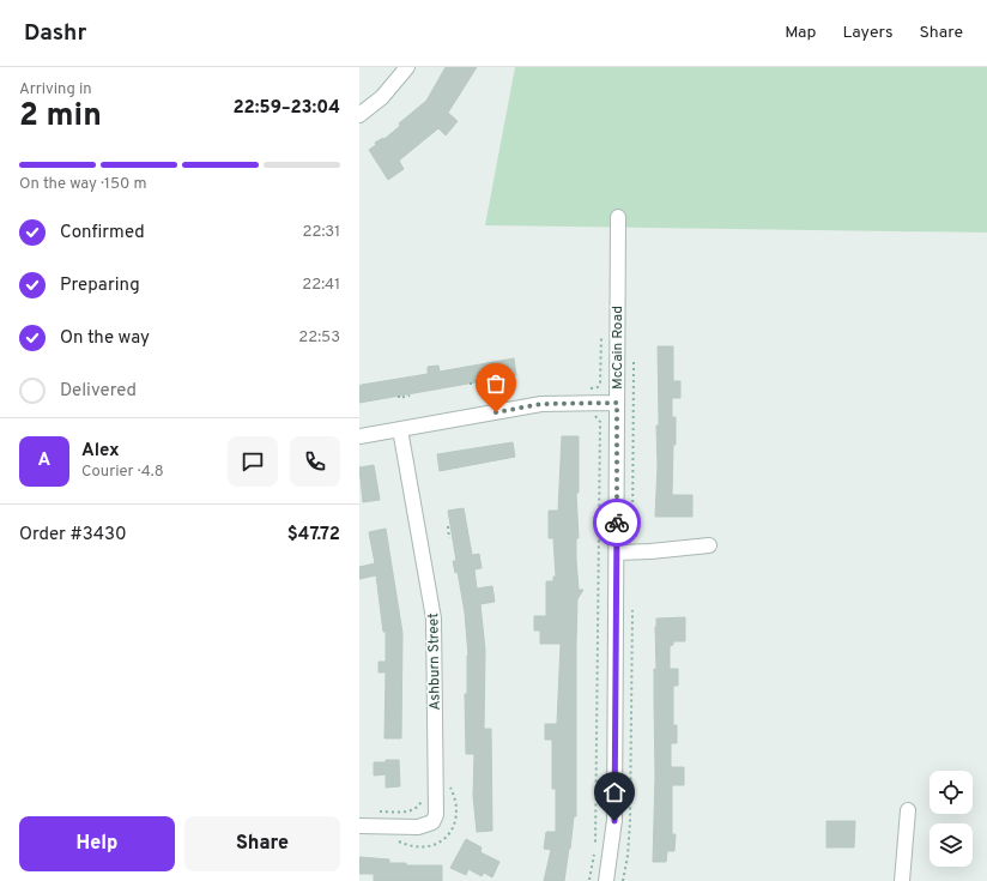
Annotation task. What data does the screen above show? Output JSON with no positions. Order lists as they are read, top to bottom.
{
  "streets": {
    "street": ["McCain Road", "Ashburn Street"]
  },
  "page": {
    "header": "Dashr",
    "nav": ["Map", "Layers", "Share"],
    "heading": ["2 min", "Arriving in", "22:59–23:04"],
    "panel": [
      "Alex",
      "Courier · 4.8",
      "Order #3430",
      "$47.72"
    ],
    "bar": "On the way · 150 m",
    "list": [
      ["Confirmed", "22:31"],
      ["Preparing", "22:41"],
      ["On the way", "22:53"],
      "Delivered"
    ],
    "round": "A",
    "buttons": ["Help", "Share"]
  }
}
